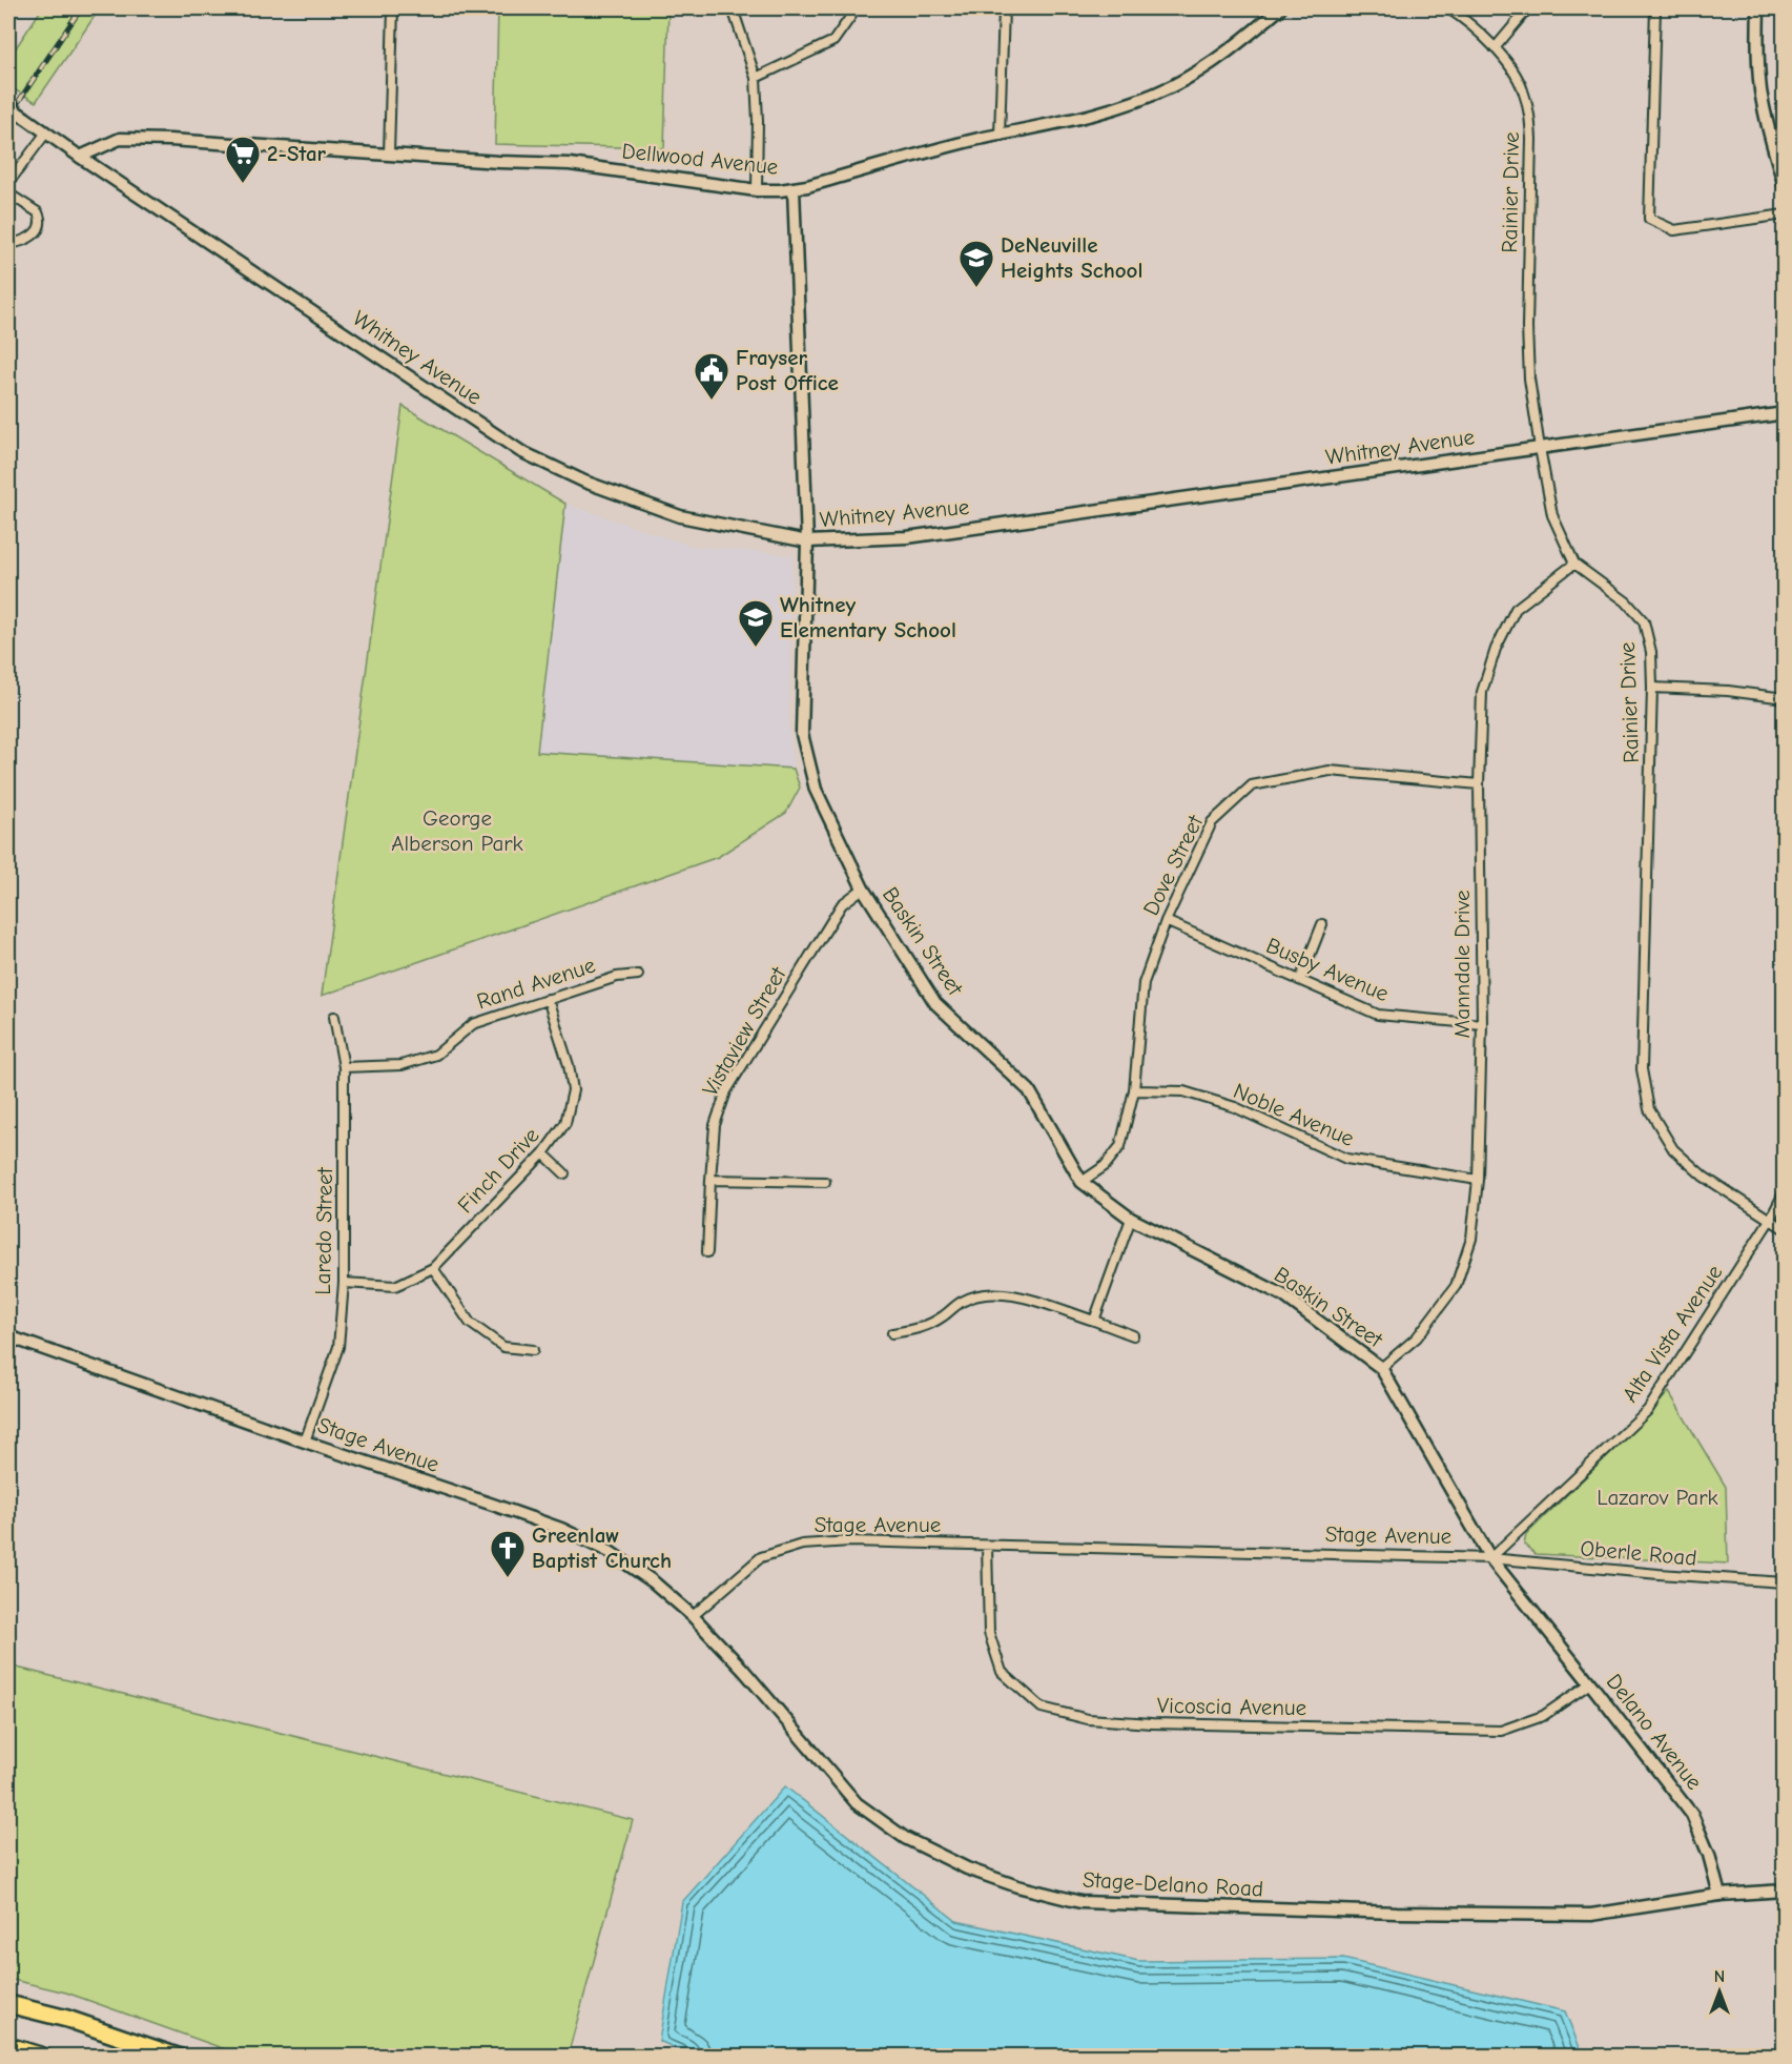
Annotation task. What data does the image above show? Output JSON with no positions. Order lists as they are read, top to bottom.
{
  "streets": {
    "main road": [
      "Dellwood Avenue",
      "Whitney Avenue",
      "Baskin Street",
      "Stage Avenue",
      "Delano Avenue",
      "Stage-Delano Road"
    ],
    "street": [
      "Rainier Drive",
      "Dove Street",
      "Manndale Drive",
      "Busby Avenue",
      "Rand Avenue",
      "Vistaview Street",
      "Noble Avenue",
      "Finch Drive",
      "Laredo Street",
      "Alta Vista Avenue",
      "Oberle Road",
      "Vicoscia Avenue"
    ]
  },
  "crossings": [
    ["Dellwood Avenue", "Whitney Avenue"],
    ["Dellwood Avenue", "Baskin Street"],
    ["Rainier Drive", "Whitney Avenue"],
    ["Rainier Drive", "Manndale Drive"],
    ["Rainier Drive", "Alta Vista Avenue"],
    ["Whitney Avenue", "Baskin Street"],
    ["Dove Street", "Baskin Street"],
    ["Dove Street", "Manndale Drive"],
    ["Dove Street", "Busby Avenue"],
    ["Dove Street", "Noble Avenue"],
    ["Baskin Street", "Manndale Drive"],
    ["Baskin Street", "Vistaview Street"],
    ["Baskin Street", "Alta Vista Avenue"],
    ["Baskin Street", "Stage Avenue"],
    ["Baskin Street", "Oberle Road"],
    ["Baskin Street", "Delano Avenue"],
    ["Manndale Drive", "Busby Avenue"],
    ["Manndale Drive", "Noble Avenue"],
    ["Rand Avenue", "Finch Drive"],
    ["Rand Avenue", "Laredo Street"],
    ["Finch Drive", "Laredo Street"],
    ["Laredo Street", "Stage Avenue"],
    ["Alta Vista Avenue", "Stage Avenue"],
    ["Alta Vista Avenue", "Oberle Road"],
    ["Alta Vista Avenue", "Delano Avenue"],
    ["Stage Avenue", "Oberle Road"],
    ["Stage Avenue", "Vicoscia Avenue"],
    ["Stage Avenue", "Delano Avenue"],
    ["Stage Avenue", "Stage-Delano Road"],
    ["Oberle Road", "Delano Avenue"],
    ["Vicoscia Avenue", "Delano Avenue"],
    ["Delano Avenue", "Stage-Delano Road"]
  ],
  "parks": ["George Alberson Park", "Lazarov Park"],
  "places": {
    "supermarket": ["2-Star"],
    "school or university": ["DeNeuville Heights School", "Whitney Elementary School"],
    "public building": ["Frayser Post Office"],
    "church": ["Greenlaw Baptist Church"]
  },
  "north": "top"
}
